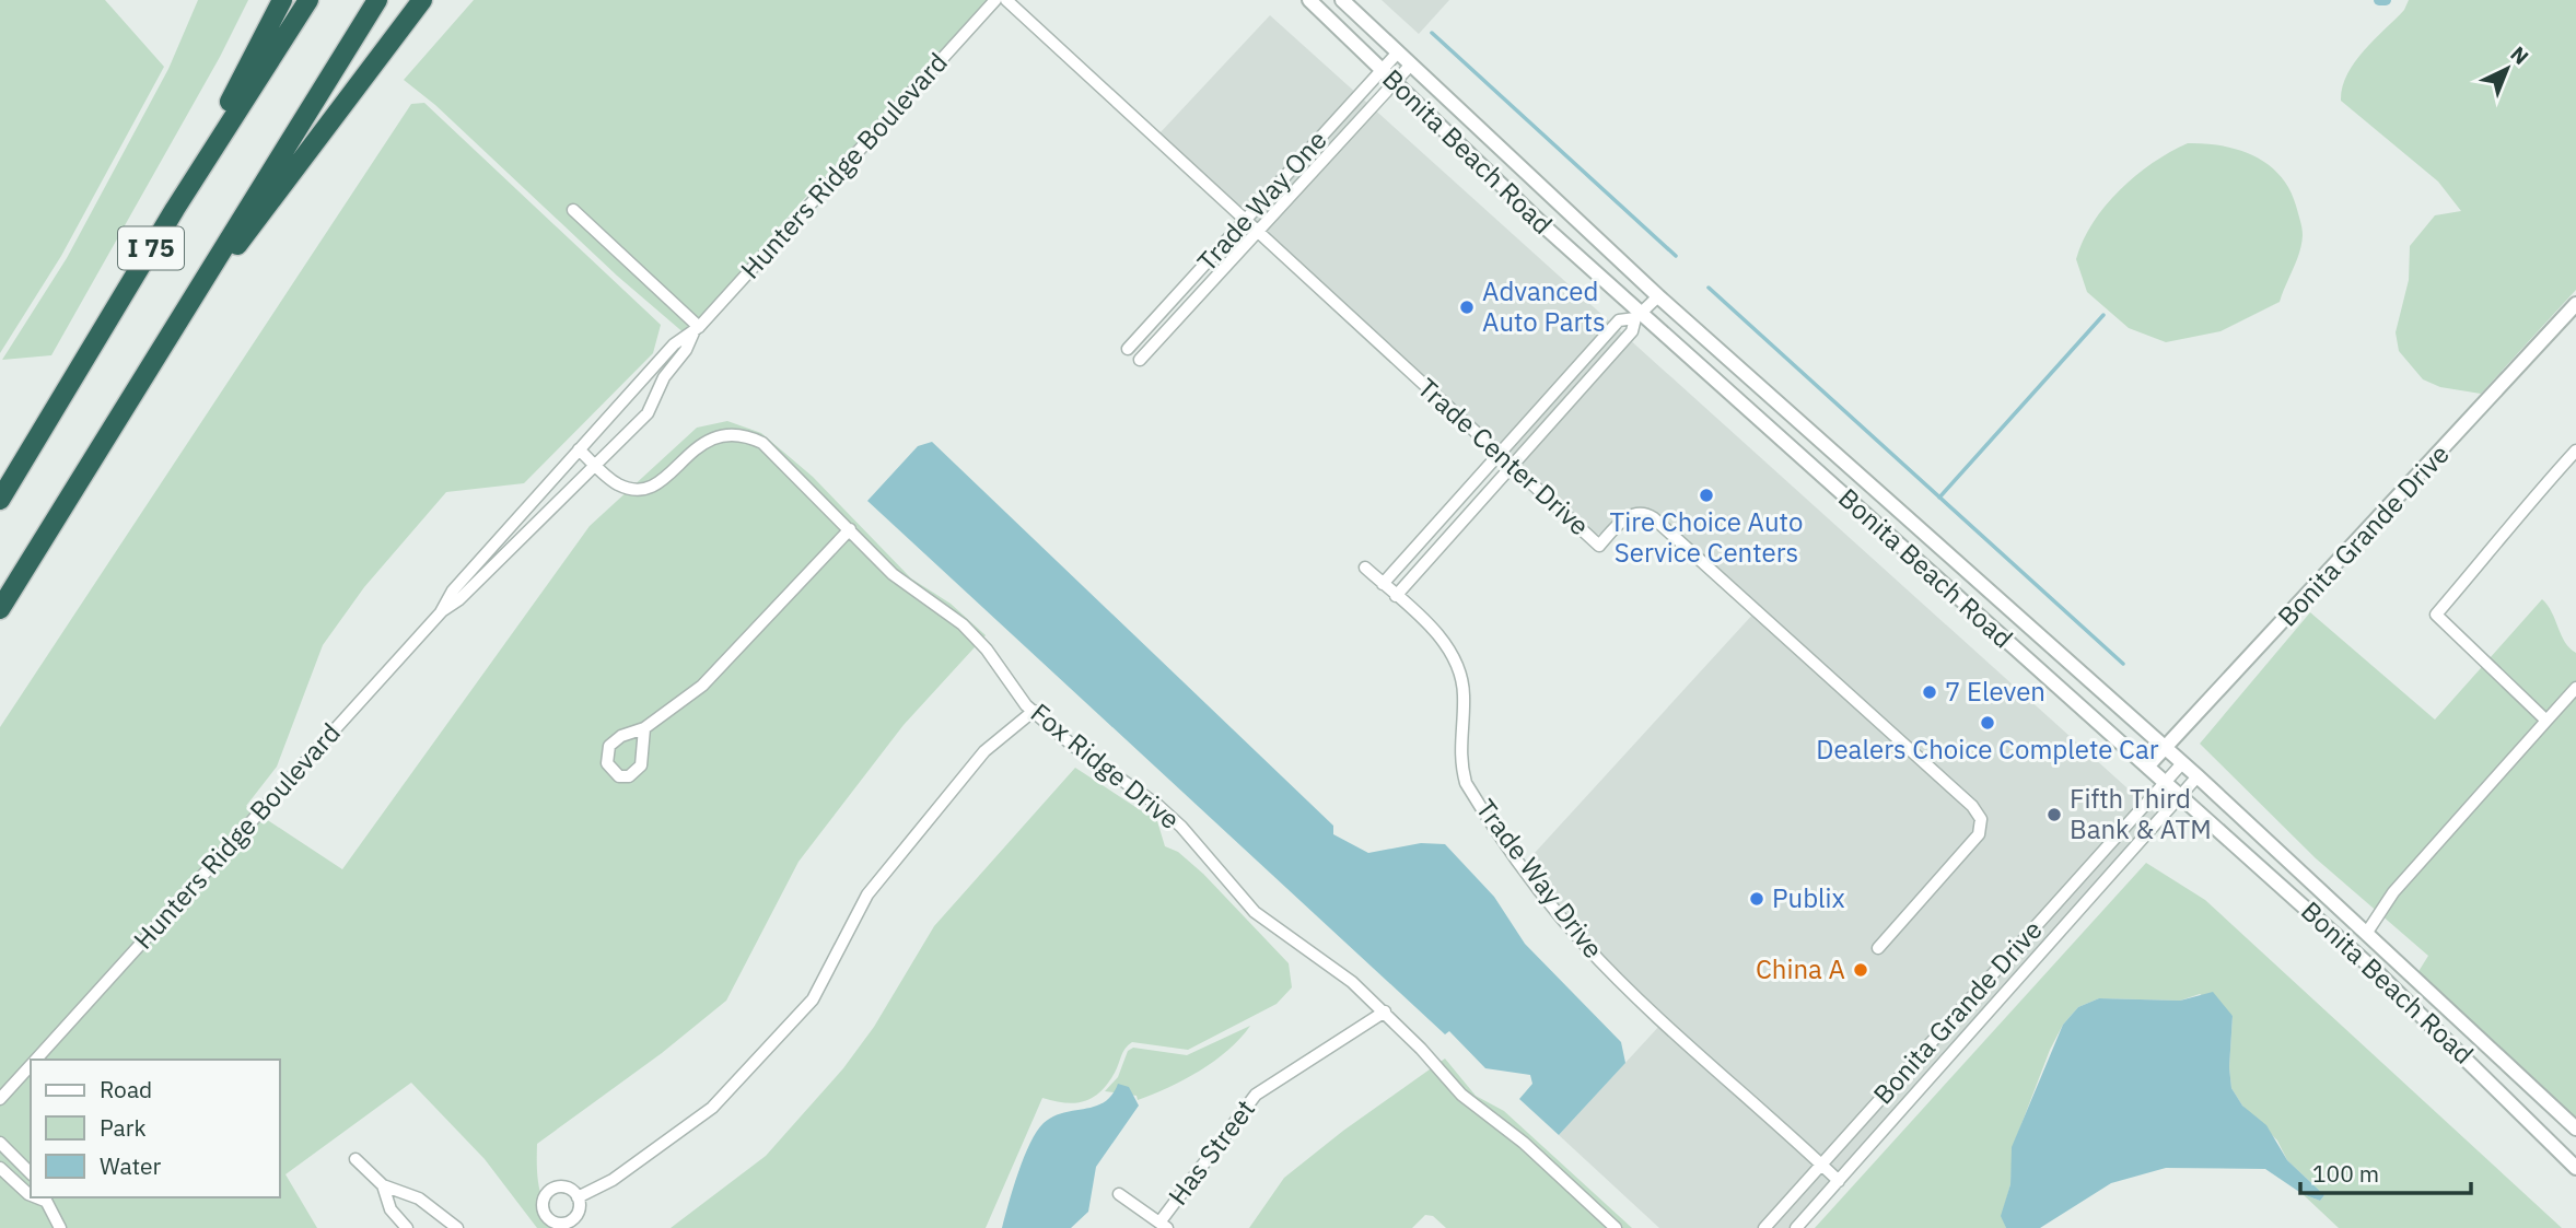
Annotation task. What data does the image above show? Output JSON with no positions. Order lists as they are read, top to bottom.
{
  "streets": {
    "highway": ["I 75"],
    "street": [
      "Bonita Beach Road",
      "Hunters Ridge Boulevard",
      "Trade Way One",
      "Trade Center Drive",
      "Bonita Grande Drive",
      "Fox Ridge Drive",
      "Trade Way Drive",
      "Has Street"
    ]
  },
  "crossings": [
    ["Bonita Beach Road", "Trade Way One"],
    ["Bonita Beach Road", "Bonita Grande Drive"],
    ["Hunters Ridge Boulevard", "Fox Ridge Drive"],
    ["Trade Way One", "Trade Center Drive"],
    ["Bonita Grande Drive", "Trade Way Drive"],
    ["Fox Ridge Drive", "Has Street"]
  ],
  "places": [
    "Advanced Auto Parts",
    "Tire Choice Auto Service Centers",
    "7 Eleven",
    "Dealers Choice Complete Car",
    "Fifth Third Bank & ATM",
    "Publix",
    "China A"
  ],
  "legend": ["Road", "Park", "Water"],
  "scale_bar": "100 m",
  "north": "top right"
}
